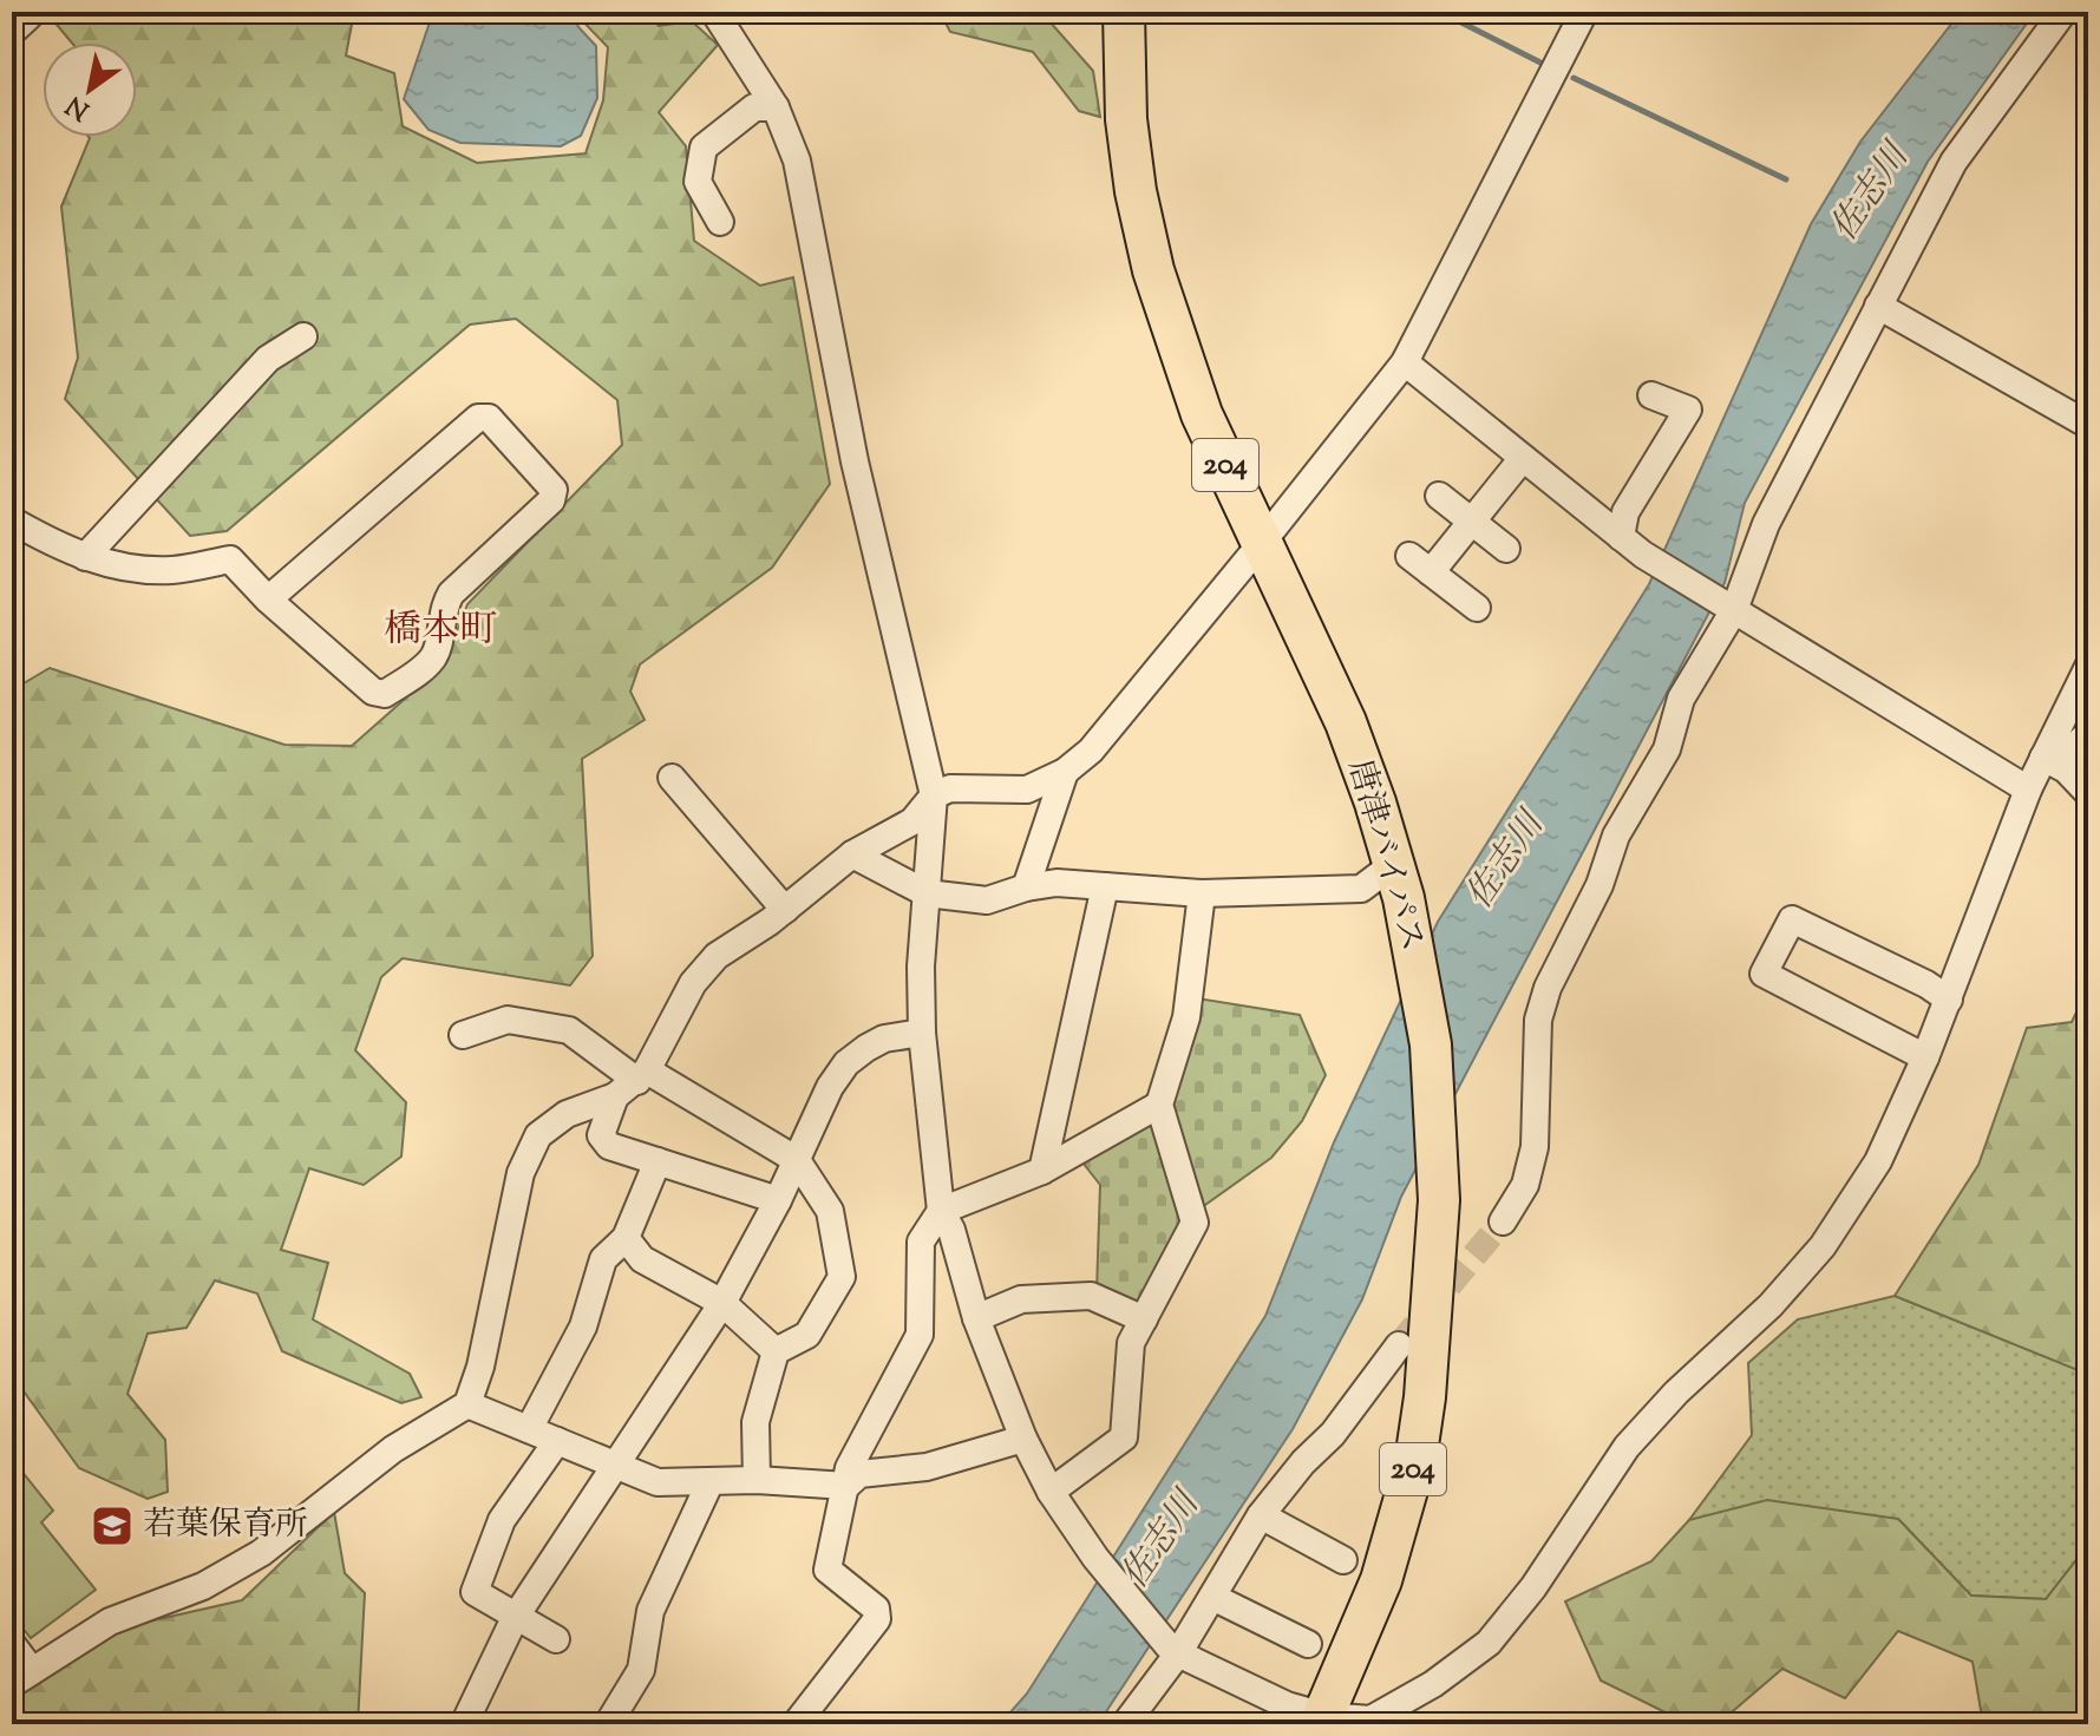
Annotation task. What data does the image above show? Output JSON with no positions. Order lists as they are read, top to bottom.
{
  "streets": {
    "highway": ["204", "唐津バイパス"]
  },
  "districts": ["橋本町"],
  "water": ["佐志川"],
  "places": {
    "school or university": ["若葉保育所"]
  },
  "north": "bottom left"
}
